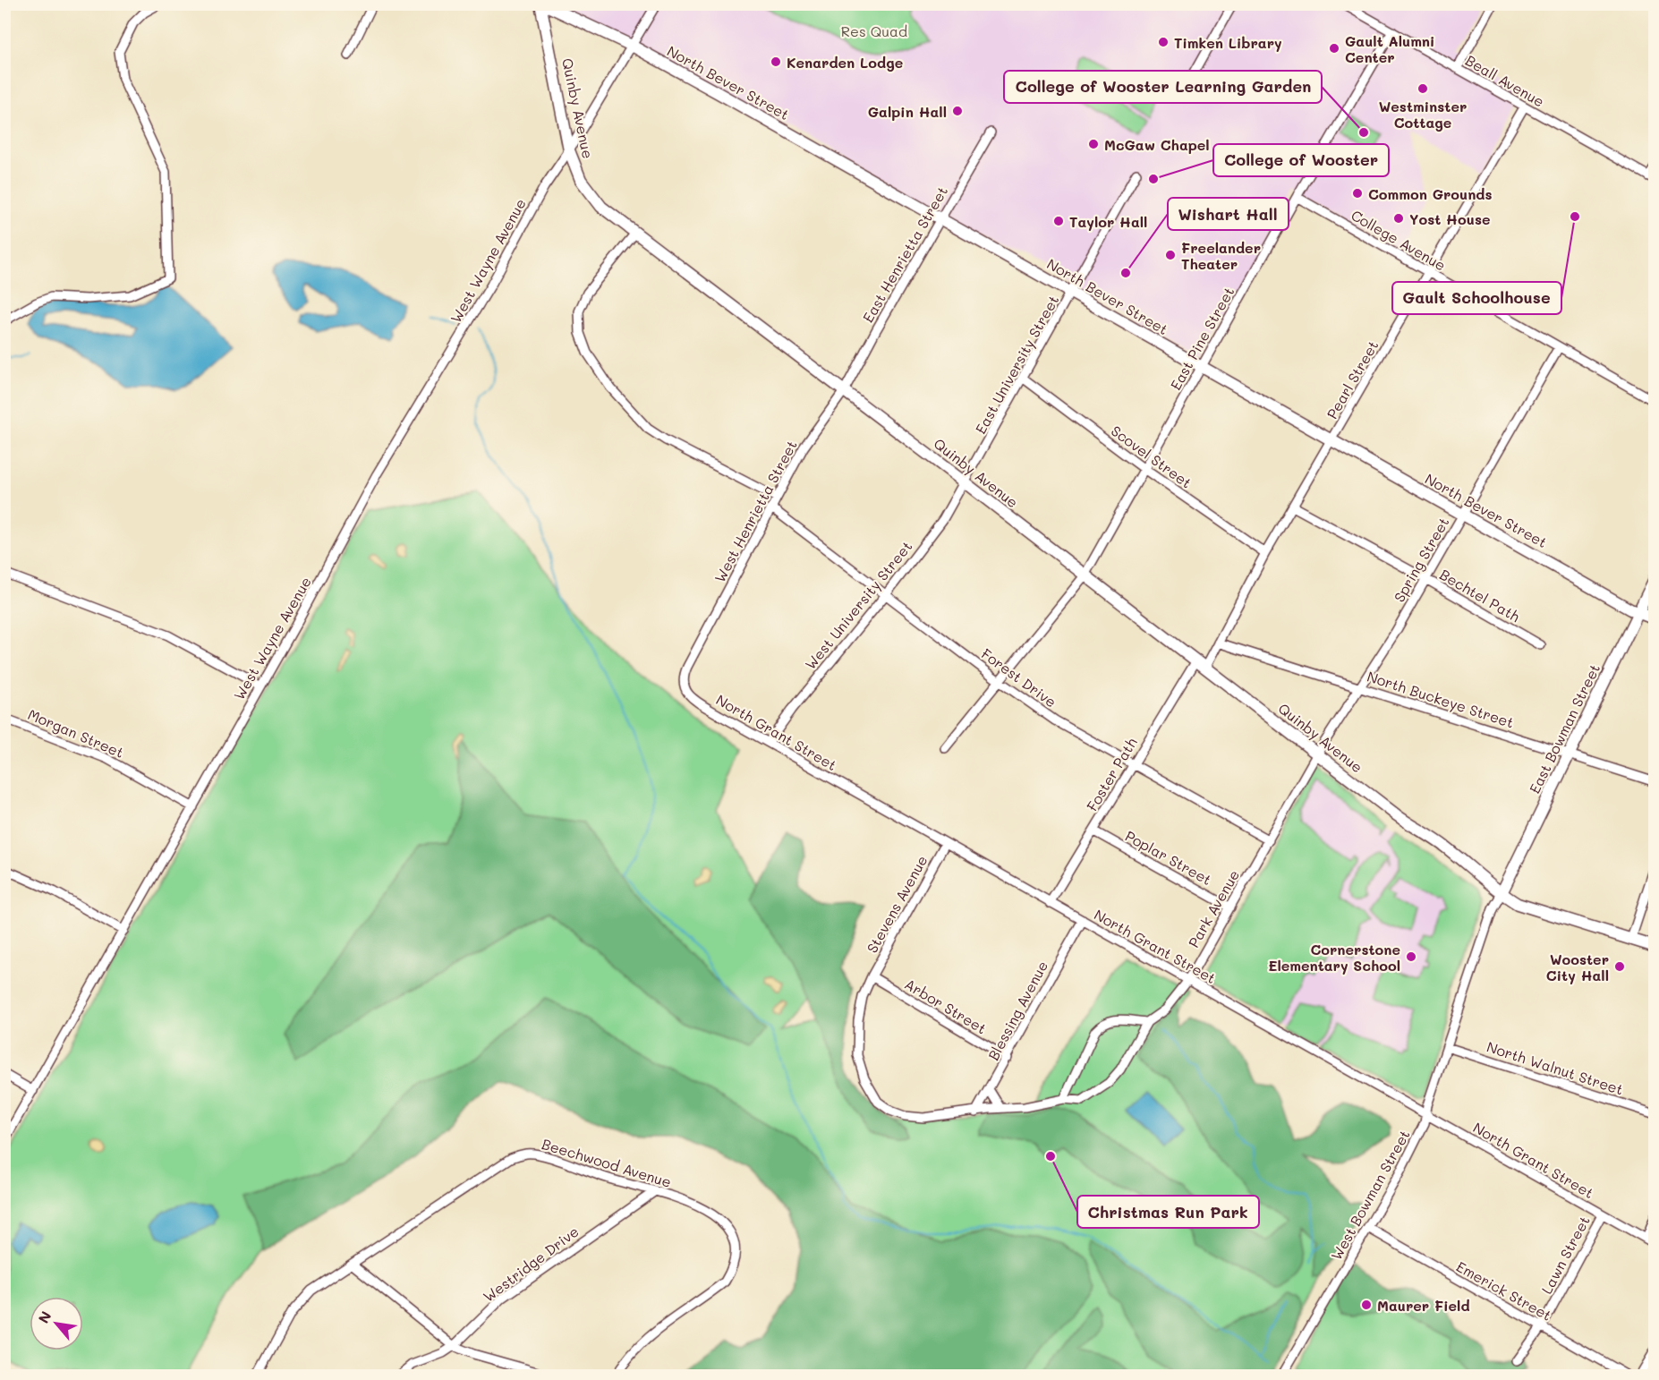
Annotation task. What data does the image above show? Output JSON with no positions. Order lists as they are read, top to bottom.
{
  "streets": {
    "main road": ["North Bever Street", "Quinby Avenue", "East Bowman Street"],
    "street": [
      "Beall Avenue",
      "College Avenue",
      "East Henrietta Street",
      "West Wayne Avenue",
      "East Pine Street",
      "East University Street",
      "Pearl Street",
      "Scovel Street",
      "West Henrietta Street",
      "Spring Street",
      "Bechtel Path",
      "West University Street",
      "Forest Drive",
      "North Buckeye Street",
      "North Grant Street",
      "Morgan Street",
      "Foster Path",
      "Poplar Street",
      "Stevens Avenue",
      "Park Avenue",
      "Arbor Street",
      "Blessing Avenue",
      "North Walnut Street",
      "Beechwood Avenue",
      "West Bowman Street",
      "Lawn Street",
      "Westridge Drive",
      "Emerick Street"
    ]
  },
  "crossings": [
    ["Beall Avenue", "East Pine Street"],
    ["Beall Avenue", "Pearl Street"],
    ["North Bever Street", "Quinby Avenue"],
    ["North Bever Street", "East Henrietta Street"],
    ["North Bever Street", "West Wayne Avenue"],
    ["North Bever Street", "East Pine Street"],
    ["North Bever Street", "East University Street"],
    ["North Bever Street", "Pearl Street"],
    ["North Bever Street", "Spring Street"],
    ["North Bever Street", "East Bowman Street"],
    ["Quinby Avenue", "East Henrietta Street"],
    ["Quinby Avenue", "West Wayne Avenue"],
    ["Quinby Avenue", "East Pine Street"],
    ["Quinby Avenue", "East University Street"],
    ["Quinby Avenue", "Pearl Street"],
    ["Quinby Avenue", "West Henrietta Street"],
    ["Quinby Avenue", "Spring Street"],
    ["Quinby Avenue", "West University Street"],
    ["Quinby Avenue", "East Bowman Street"],
    ["Quinby Avenue", "Foster Path"],
    ["Quinby Avenue", "Park Avenue"],
    ["Quinby Avenue", "West Bowman Street"],
    ["College Avenue", "East Pine Street"],
    ["College Avenue", "Pearl Street"],
    ["College Avenue", "Spring Street"],
    ["East Henrietta Street", "West Henrietta Street"],
    ["West Wayne Avenue", "Morgan Street"],
    ["East Pine Street", "Scovel Street"],
    ["East Pine Street", "Forest Drive"],
    ["East University Street", "Scovel Street"],
    ["East University Street", "West University Street"],
    ["Pearl Street", "Scovel Street"],
    ["Pearl Street", "Bechtel Path"],
    ["Pearl Street", "North Buckeye Street"],
    ["Pearl Street", "Foster Path"],
    ["West Henrietta Street", "Forest Drive"],
    ["West Henrietta Street", "North Grant Street"],
    ["Spring Street", "Bechtel Path"],
    ["Spring Street", "North Buckeye Street"],
    ["Spring Street", "Park Avenue"],
    ["West University Street", "Forest Drive"],
    ["West University Street", "North Grant Street"],
    ["Forest Drive", "Foster Path"],
    ["Forest Drive", "Park Avenue"],
    ["North Buckeye Street", "East Bowman Street"],
    ["East Bowman Street", "West Bowman Street"],
    ["North Grant Street", "Foster Path"],
    ["North Grant Street", "Stevens Avenue"],
    ["North Grant Street", "Park Avenue"],
    ["North Grant Street", "Blessing Avenue"],
    ["North Grant Street", "West Bowman Street"],
    ["North Grant Street", "Lawn Street"],
    ["Foster Path", "Poplar Street"],
    ["Poplar Street", "Park Avenue"],
    ["Stevens Avenue", "Park Avenue"],
    ["Stevens Avenue", "Arbor Street"],
    ["Stevens Avenue", "Blessing Avenue"],
    ["Park Avenue", "Blessing Avenue"],
    ["Arbor Street", "Blessing Avenue"],
    ["North Walnut Street", "West Bowman Street"],
    ["Beechwood Avenue", "Westridge Drive"],
    ["West Bowman Street", "Emerick Street"],
    ["Lawn Street", "Emerick Street"]
  ],
  "parks": ["Res Quad"],
  "places": [
    "Timken Library",
    "Gault Alumni Center",
    "Kenarden Lodge",
    "Westminster Cottage",
    "Galpin Hall",
    "College of Wooster Learning Garden",
    "McGaw Chapel",
    "College of Wooster",
    "Common Grounds",
    "Gault Schoolhouse",
    "Yost House",
    "Taylor Hall",
    "Freelander Theater",
    "Wishart Hall",
    "Cornerstone Elementary School",
    "Wooster City Hall",
    "Christmas Run Park",
    "Maurer Field"
  ],
  "north": "top left"
}
